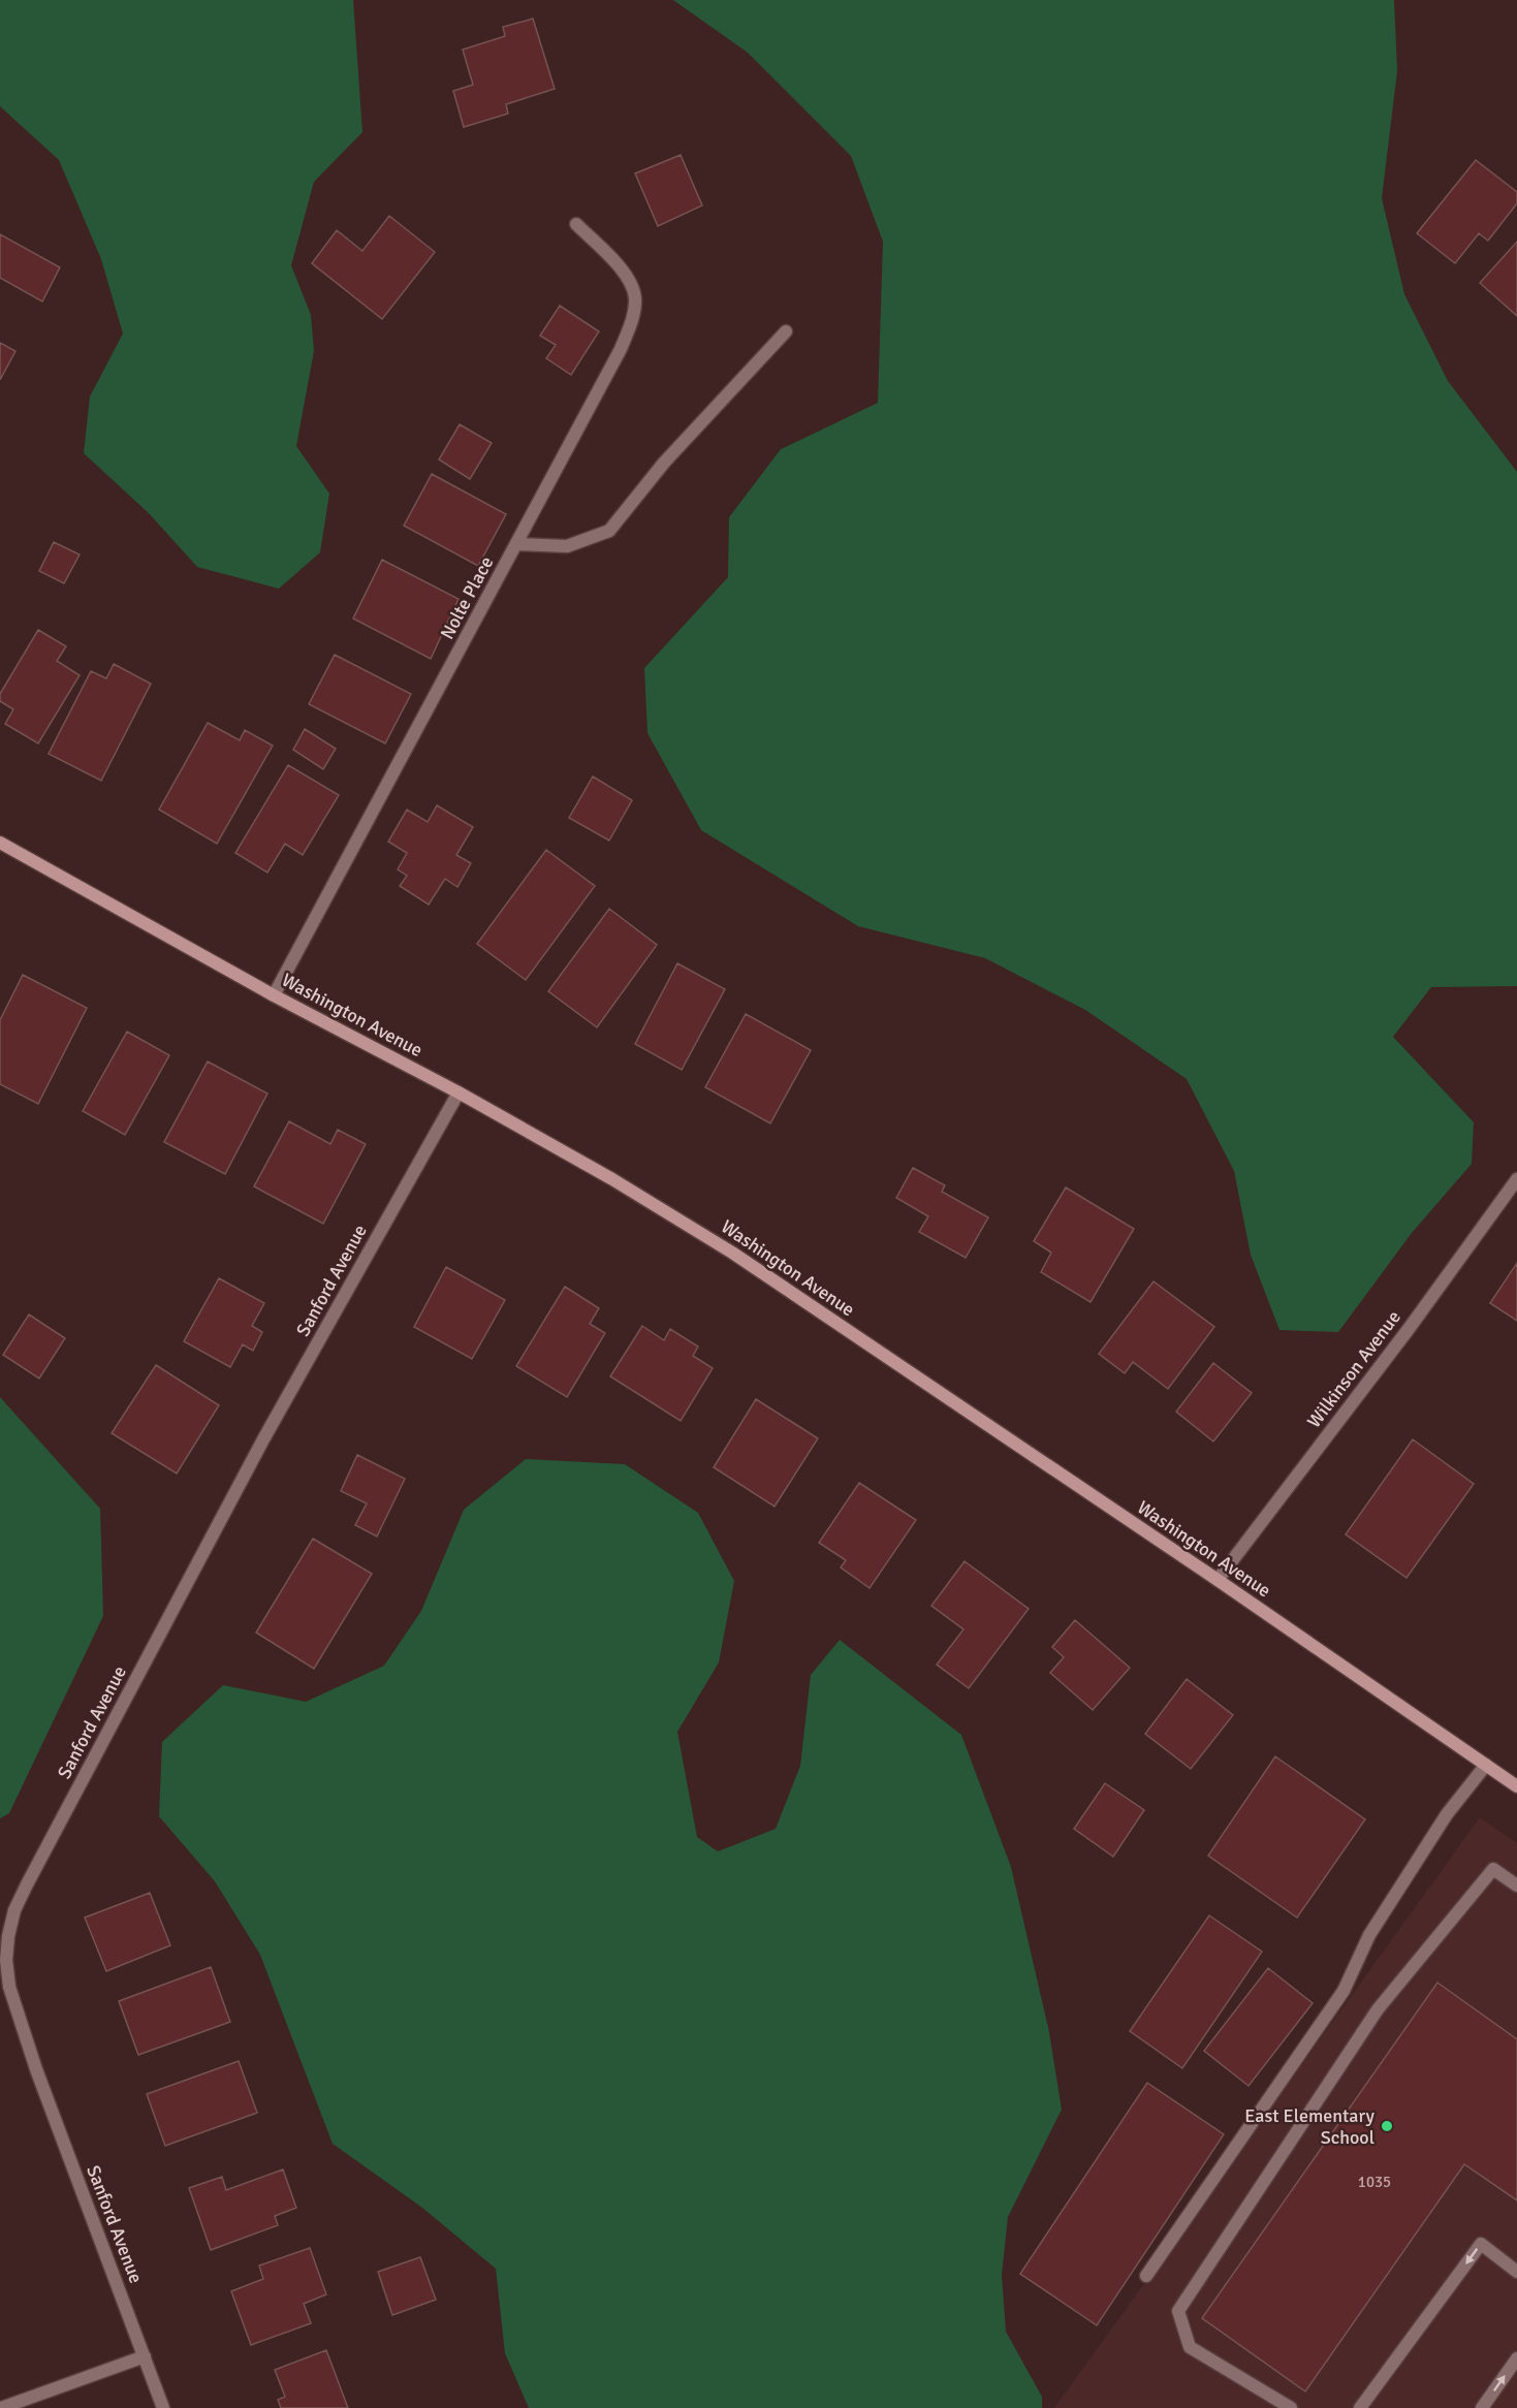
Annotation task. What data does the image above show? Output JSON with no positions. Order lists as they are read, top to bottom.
{
  "streets": {
    "main road": ["Washington Avenue"],
    "street": ["Nolte Place", "Sanford Avenue", "Wilkinson Avenue"]
  },
  "crossings": [
    ["Nolte Place", "Washington Avenue"],
    ["Washington Avenue", "Sanford Avenue"],
    ["Washington Avenue", "Wilkinson Avenue"]
  ],
  "places": ["East Elementary School"],
  "house_numbers": ["1035"]
}
